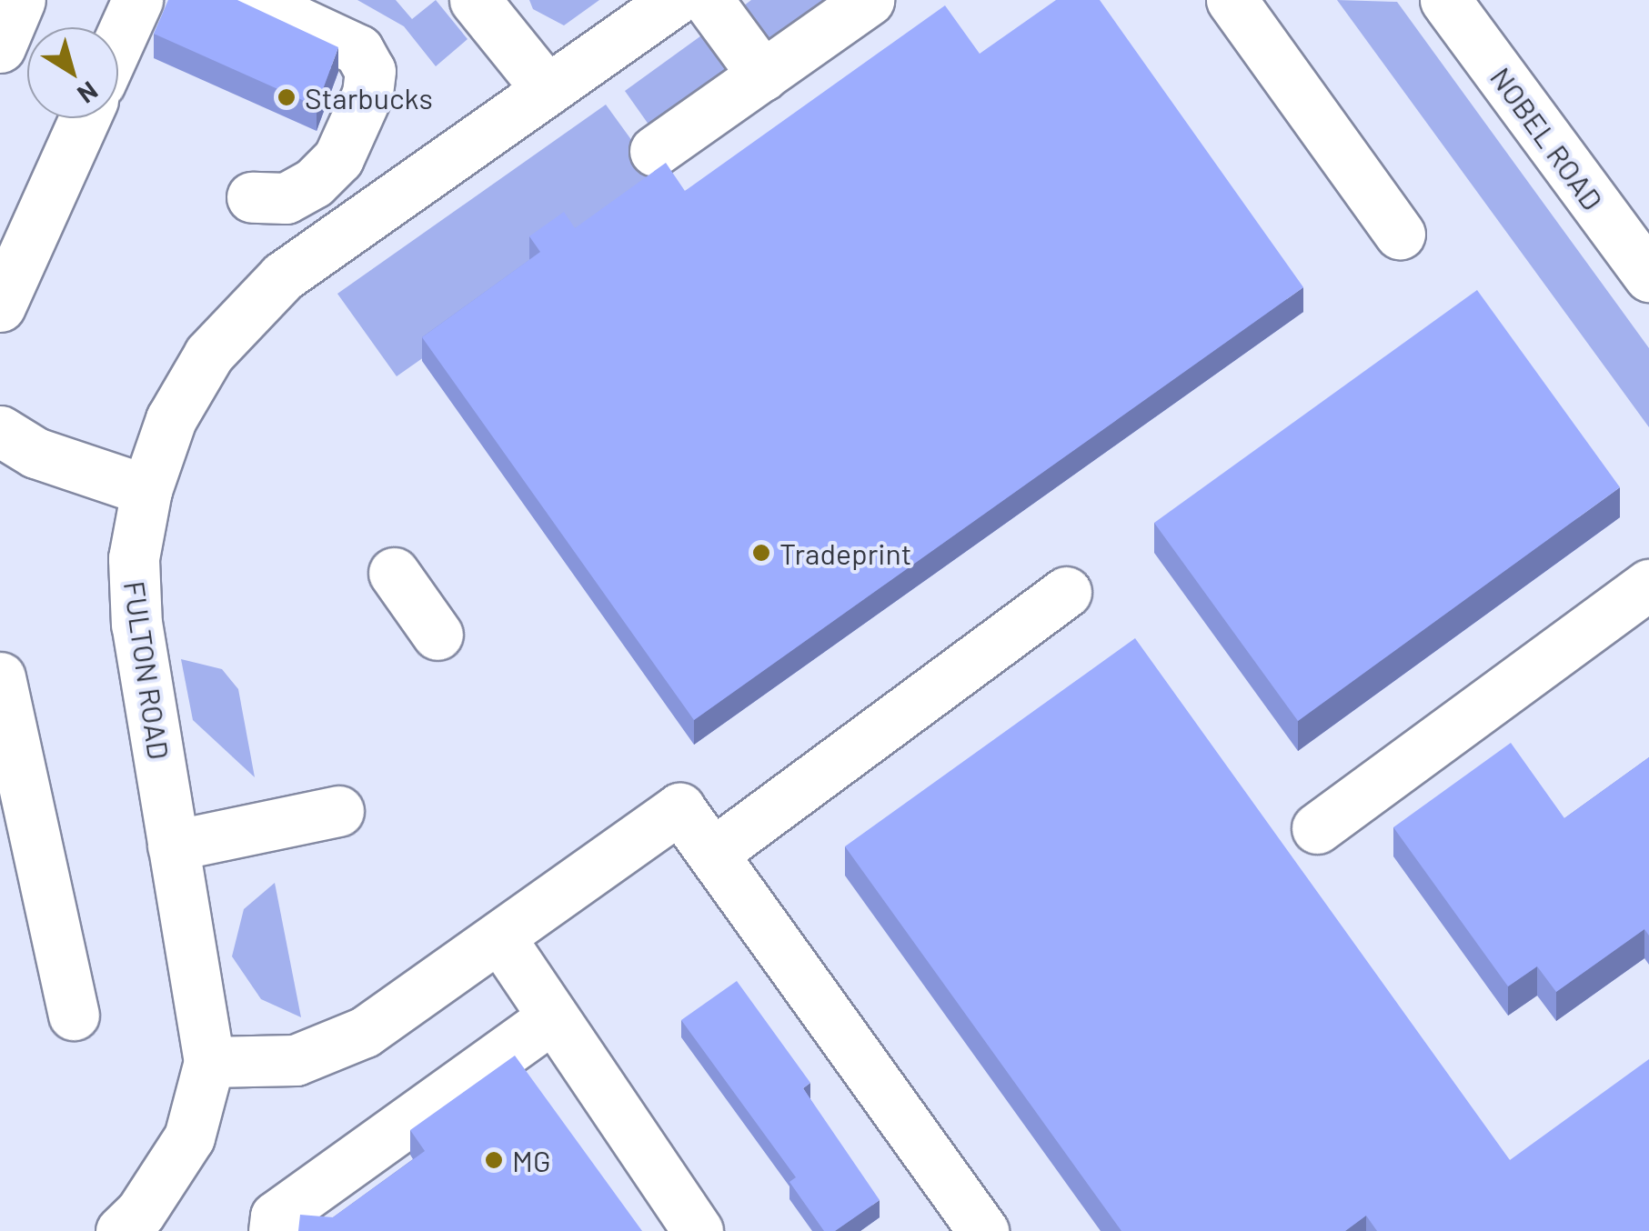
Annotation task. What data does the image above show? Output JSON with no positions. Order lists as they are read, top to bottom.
{
  "streets": {
    "main road": ["NOBEL ROAD", "FULTON ROAD"]
  },
  "places": ["Starbucks", "Tradeprint", "MG"],
  "north": "bottom right"
}
